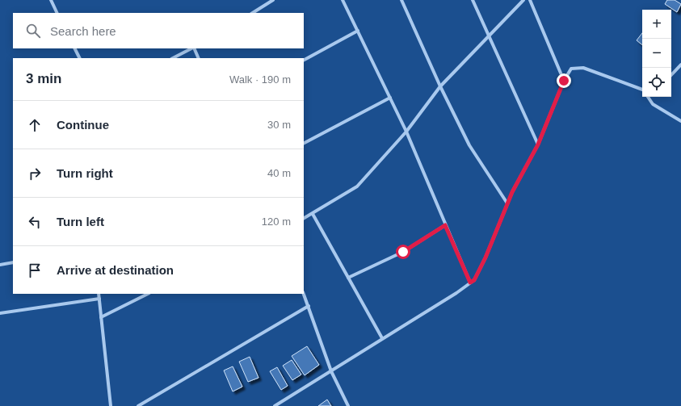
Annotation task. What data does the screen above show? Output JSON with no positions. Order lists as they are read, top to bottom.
{
  "page": {
    "map_buttons": ["+", "−"],
    "search": "Search here",
    "heading": ["3 min", "Walk · 190 m"],
    "list": [
      ["Continue", "30 m"],
      ["Turn right", "40 m"],
      ["Turn left", "120 m"],
      "Arrive at destination"
    ]
  }
}
